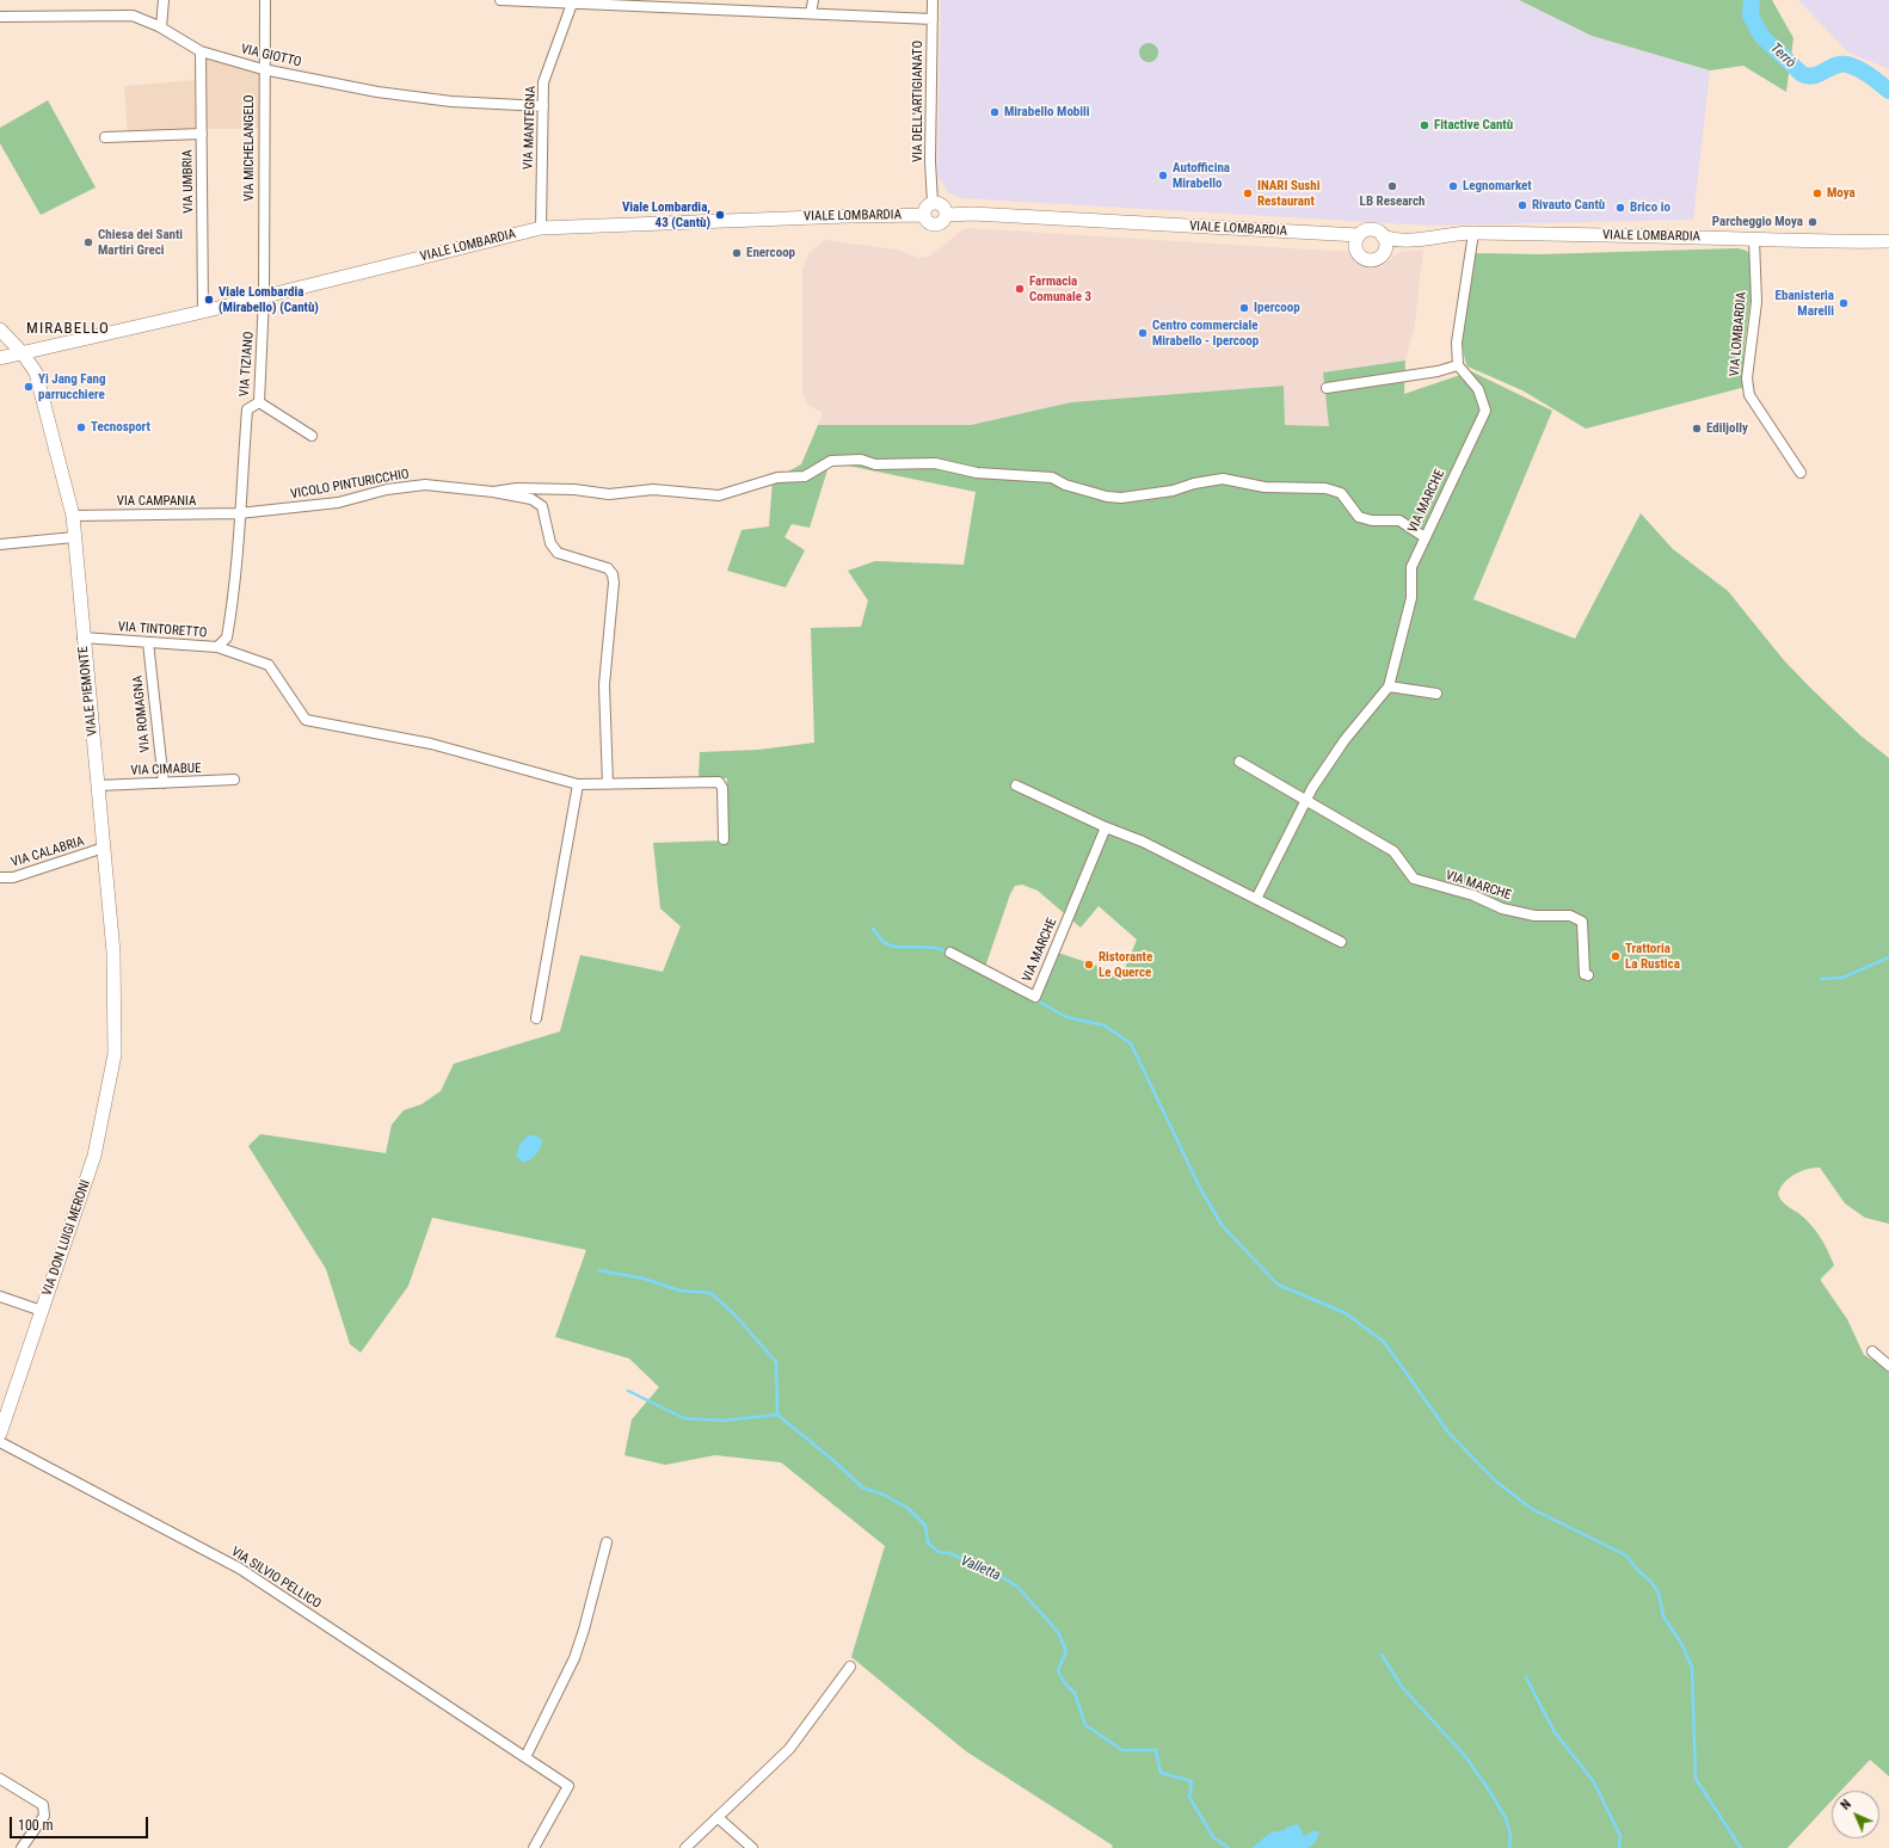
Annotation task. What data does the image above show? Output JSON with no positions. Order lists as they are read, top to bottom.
{
  "streets": {
    "main road": ["VIALE LOMBARDIA", "VIALE PIEMONTE", "VIA DON LUIGI MERONI"],
    "street": [
      "VIA GIOTTO",
      "VIA DELL'ARTIGIANATO",
      "VIA MANTEGNA",
      "VIA MICHELANGELO",
      "VIA UMBRIA",
      "VIA LOMBARDIA",
      "VIA TIZIANO",
      "VICOLO PINTURICCHIO",
      "VIA CAMPANIA",
      "VIA MARCHE",
      "VIA TINTORETTO",
      "VIA ROMAGNA",
      "VIA CIMABUE",
      "VIA CALABRIA",
      "VIA SILVIO PELLICO"
    ]
  },
  "crossings": [
    ["VIA GIOTTO", "VIA MANTEGNA"],
    ["VIA GIOTTO", "VIA MICHELANGELO"],
    ["VIA GIOTTO", "VIA UMBRIA"],
    ["VIA DELL'ARTIGIANATO", "VIALE LOMBARDIA"],
    ["VIA MANTEGNA", "VIALE LOMBARDIA"],
    ["VIA MICHELANGELO", "VIALE LOMBARDIA"],
    ["VIA MICHELANGELO", "VIA TIZIANO"],
    ["VIA UMBRIA", "VIALE LOMBARDIA"],
    ["VIALE LOMBARDIA", "VIA LOMBARDIA"],
    ["VIALE LOMBARDIA", "VIA TIZIANO"],
    ["VIALE LOMBARDIA", "VIALE PIEMONTE"],
    ["VIA TIZIANO", "VICOLO PINTURICCHIO"],
    ["VIA TIZIANO", "VIA CAMPANIA"],
    ["VIA TIZIANO", "VIA TINTORETTO"],
    ["VICOLO PINTURICCHIO", "VIA CAMPANIA"],
    ["VICOLO PINTURICCHIO", "VIA TINTORETTO"],
    ["VIA CAMPANIA", "VIA TINTORETTO"],
    ["VIA CAMPANIA", "VIALE PIEMONTE"],
    ["VIA TINTORETTO", "VIALE PIEMONTE"],
    ["VIA TINTORETTO", "VIA ROMAGNA"],
    ["VIALE PIEMONTE", "VIA CIMABUE"],
    ["VIALE PIEMONTE", "VIA CALABRIA"],
    ["VIALE PIEMONTE", "VIA DON LUIGI MERONI"],
    ["VIA ROMAGNA", "VIA CIMABUE"]
  ],
  "districts": ["MIRABELLO"],
  "water": ["Terrò", "Valletta"],
  "places": [
    "Mirabello Mobili",
    "Fitactive Cantù",
    "Autofficina Mirabello",
    "LB Research",
    "Legnomarket",
    "INARI Sushi Restaurant",
    "Moya",
    "Rivauto Cantù",
    "Brico io",
    "Viale Lombardia, 43 (Cantù)",
    "Parcheggio Moya",
    "Chiesa dei Santi Martiri Greci",
    "Enercoop",
    "Farmacia Comunale 3",
    "Viale Lombardia (Mirabello) (Cantù)",
    "Ebanisteria Marelli",
    "Ipercoop",
    "Centro commerciale Mirabello - Ipercoop",
    "Yi Jang Fang parrucchiere",
    "Tecnosport",
    "Ediljolly",
    "Trattoria La Rustica",
    "Ristorante Le Querce"
  ],
  "scale_bar": "100 m",
  "north": "top left"
}
